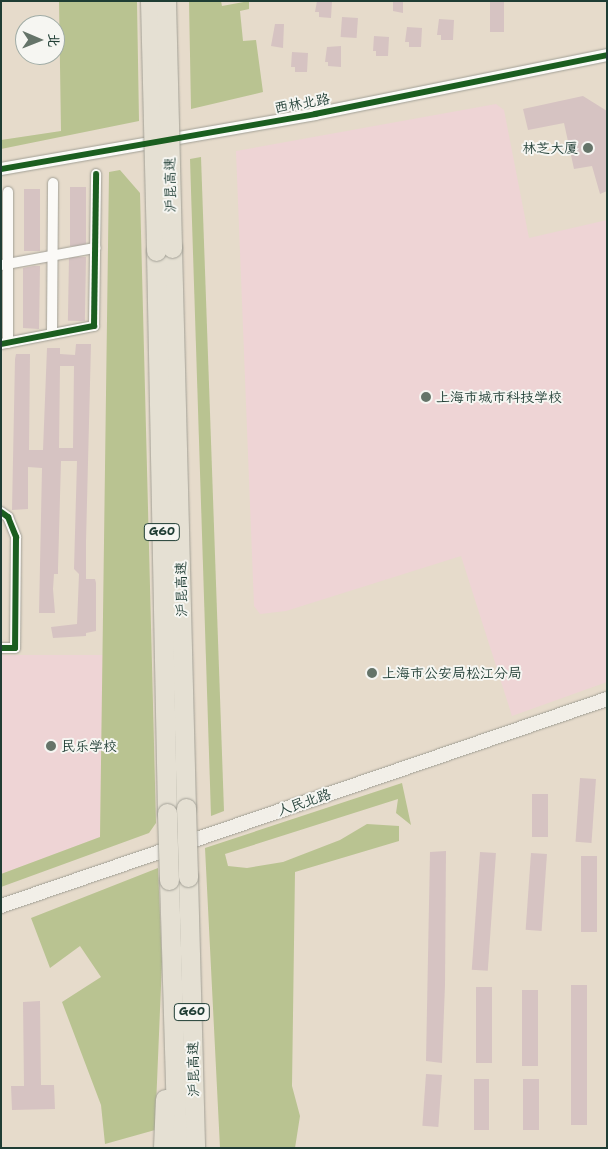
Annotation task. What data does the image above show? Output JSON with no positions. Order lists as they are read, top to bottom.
{
  "streets": {
    "highway": ["沪昆高速", "G60"],
    "main road": ["人民北路"],
    "street": ["西林北路"]
  },
  "places": [
    "林芝大厦",
    "上海市城市科技学校",
    "上海市公安局松江分局",
    "民乐学校"
  ],
  "north": "right"
}
